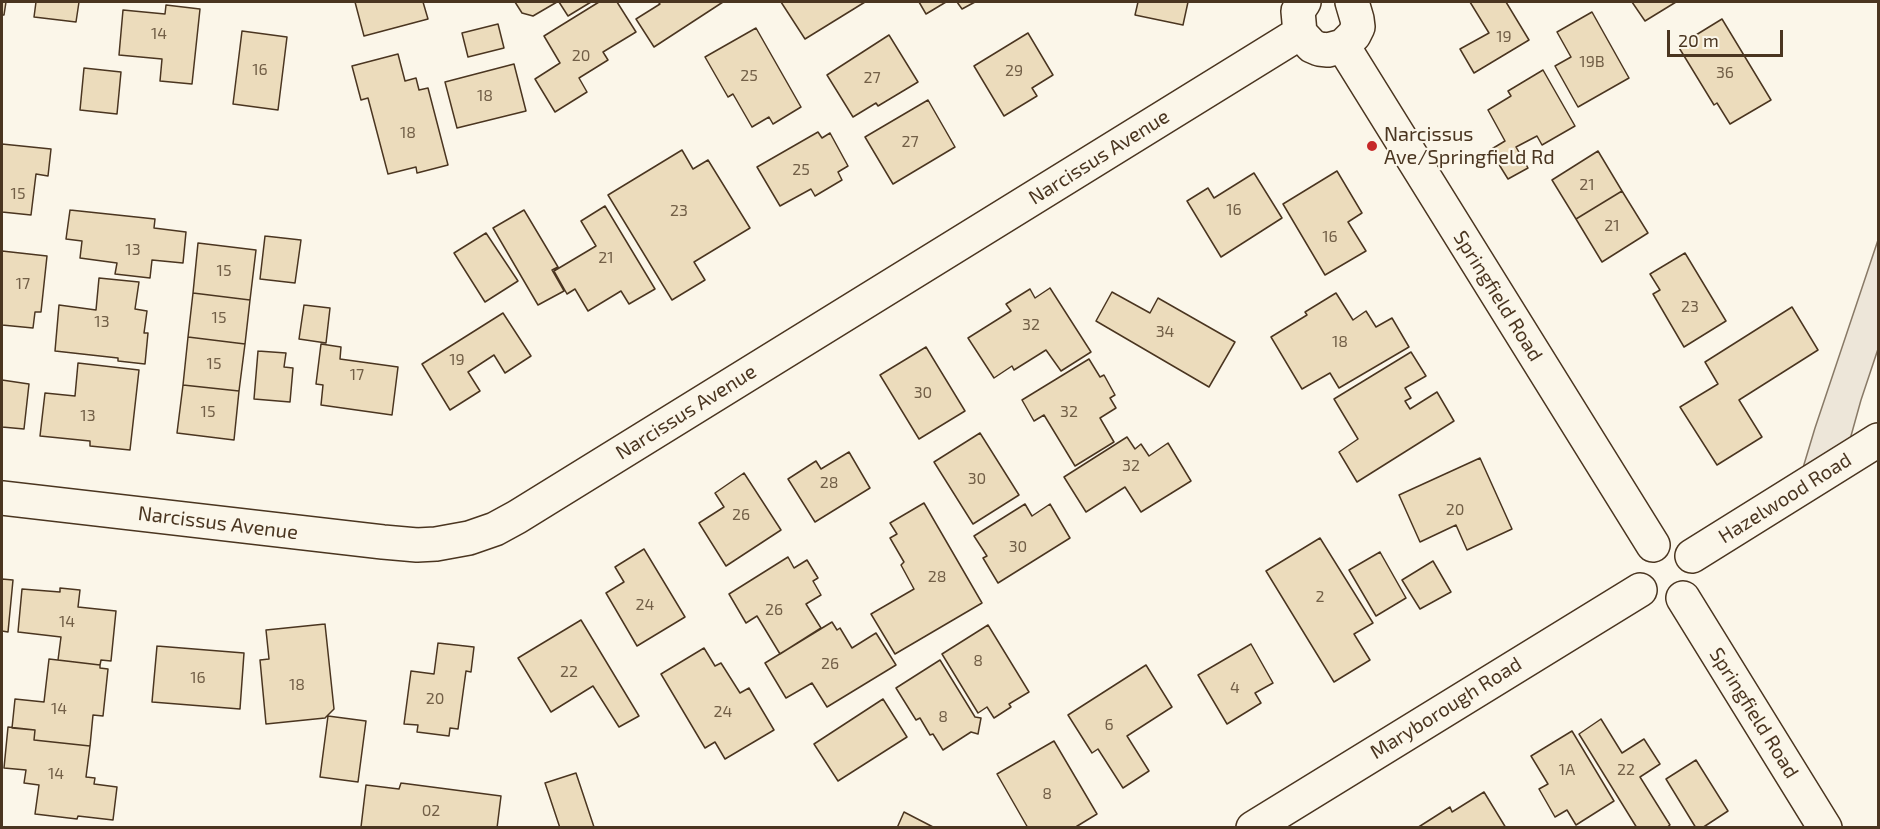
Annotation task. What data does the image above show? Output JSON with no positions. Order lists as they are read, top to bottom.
{
  "streets": {
    "street": [
      "Narcissus Avenue",
      "Springfield Road",
      "Hazelwood Road",
      "Maryborough Road"
    ]
  },
  "crossings": [
    ["Springfield Road", "Hazelwood Road"],
    ["Springfield Road", "Maryborough Road"],
    ["Hazelwood Road", "Maryborough Road"]
  ],
  "places": ["Narcissus Ave/Springfield Rd"],
  "house_numbers": [
    "14",
    "19",
    "20",
    "19B",
    "16",
    "29",
    "36",
    "25",
    "27",
    "18",
    "18",
    "27",
    "25",
    "21",
    "15",
    "16",
    "23",
    "21",
    "16",
    "13",
    "21",
    "15",
    "17",
    "23",
    "15",
    "13",
    "32",
    "34",
    "18",
    "19",
    "15",
    "17",
    "30",
    "15",
    "32",
    "13",
    "32",
    "30",
    "28",
    "20",
    "26",
    "30",
    "28",
    "2",
    "24",
    "26",
    "14",
    "8",
    "26",
    "22",
    "16",
    "18",
    "4",
    "20",
    "14",
    "24",
    "8",
    "6",
    "1A",
    "22",
    "14",
    "8",
    "02"
  ],
  "scale_bar": "20 m"
}
